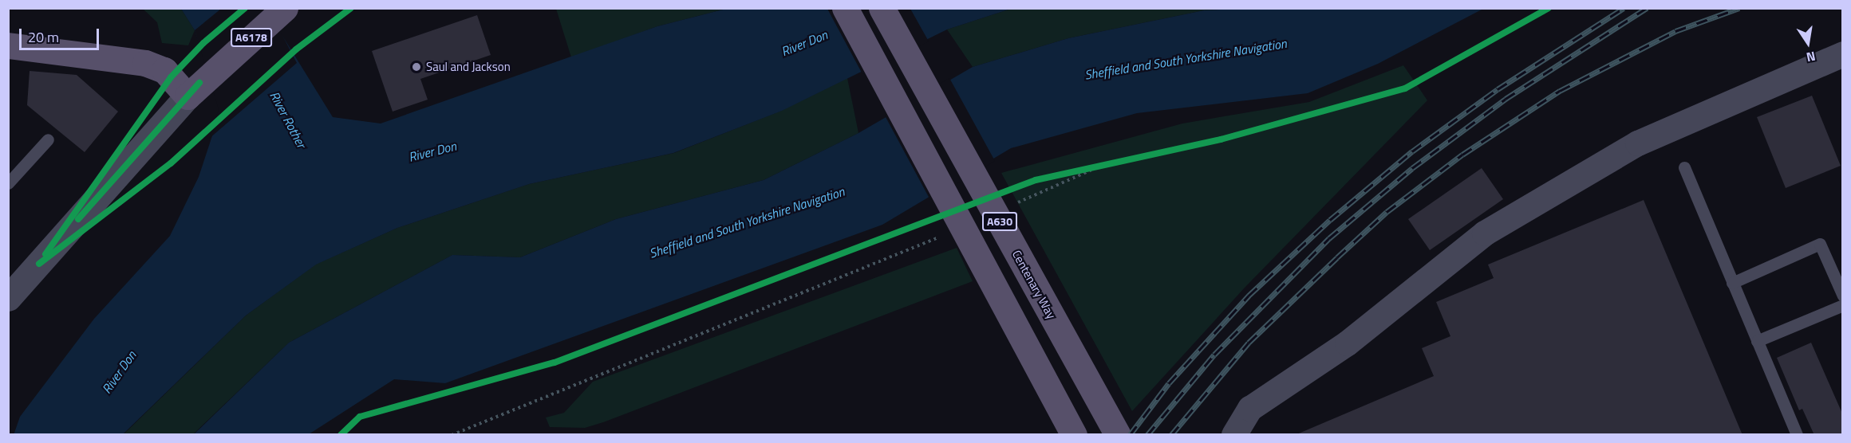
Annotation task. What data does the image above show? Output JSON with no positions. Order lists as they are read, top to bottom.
{
  "streets": {
    "main road": ["A6178", "A630", "Centenary Way"]
  },
  "water": ["River Don", "Sheffield and South Yorkshire Navigation", "River Rother"],
  "places": ["Saul and Jackson"],
  "scale_bar": "20 m",
  "north": "bottom"
}
